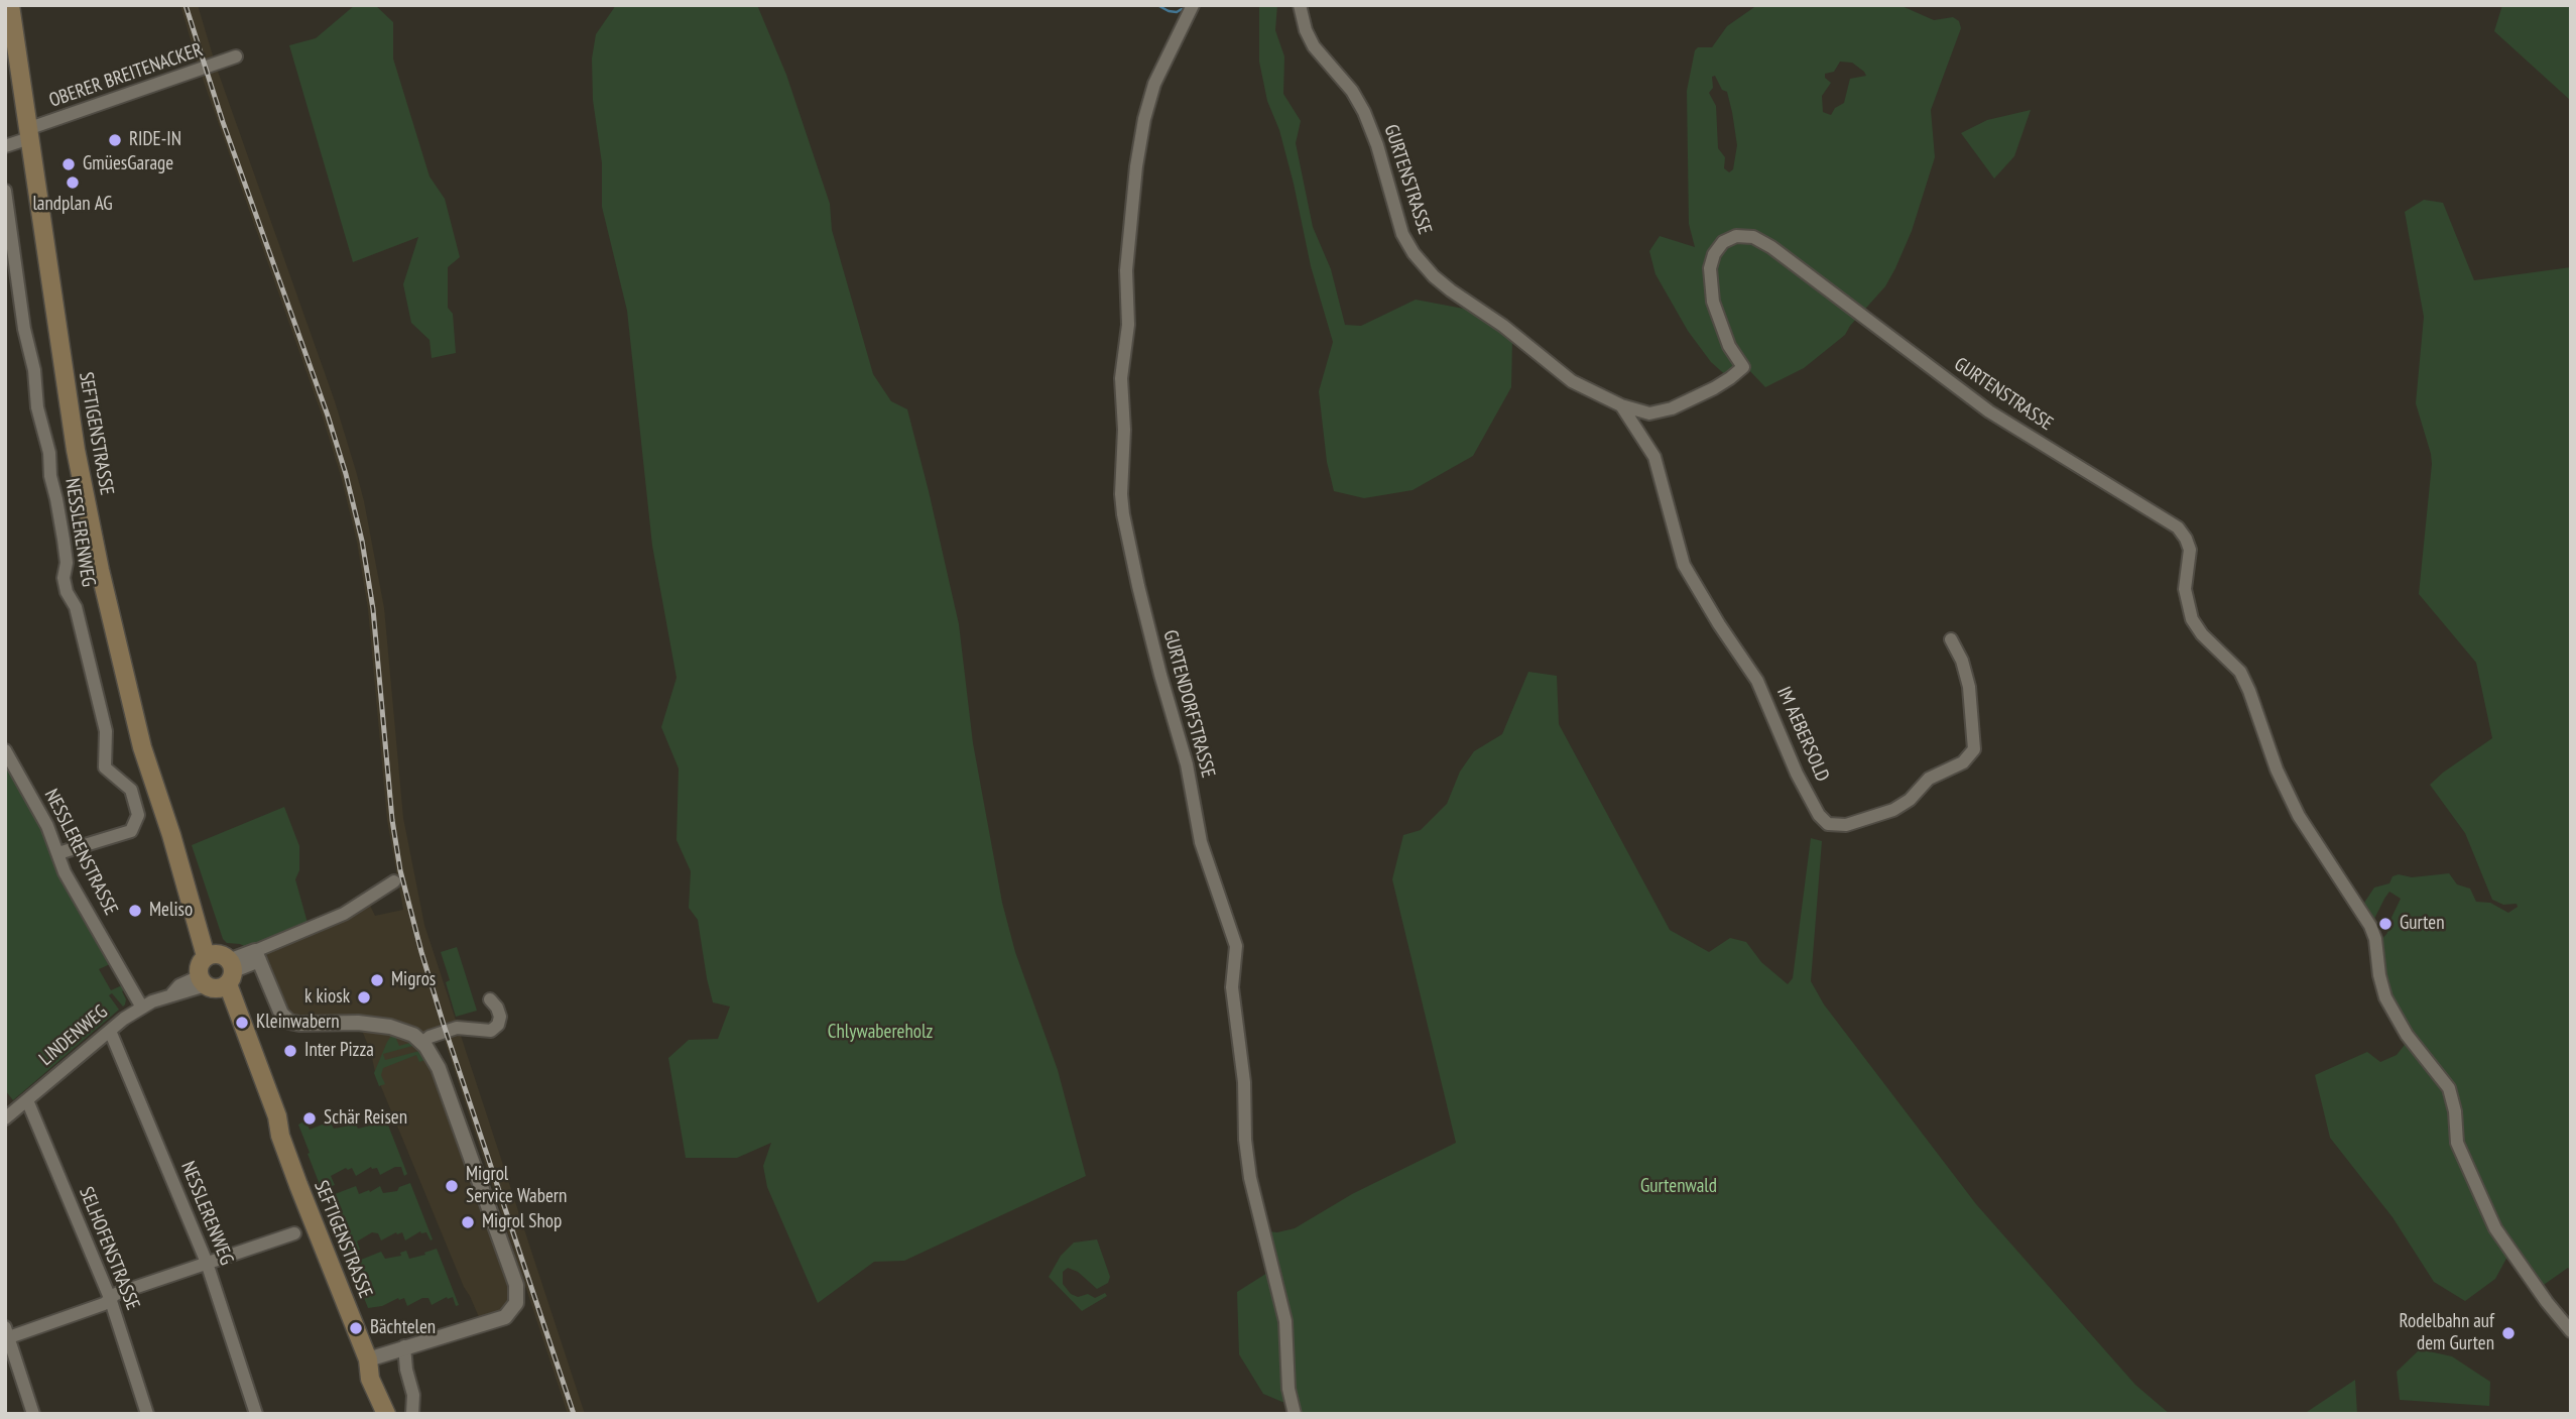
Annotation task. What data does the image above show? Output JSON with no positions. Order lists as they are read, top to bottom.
{
  "streets": {
    "main road": ["SEFTIGENSTRASSE"],
    "street": [
      "OBERER BREITENACKER",
      "GURTENSTRASSE",
      "NESSLERENWEG",
      "GURTENDORFSTRASSE",
      "IM AEBERSOLD",
      "NESSLERENSTRASSE",
      "LINDENWEG",
      "SELHOFENSTRASSE"
    ]
  },
  "crossings": [
    ["OBERER BREITENACKER", "SEFTIGENSTRASSE"],
    ["GURTENSTRASSE", "IM AEBERSOLD"],
    ["SEFTIGENSTRASSE", "LINDENWEG"],
    ["NESSLERENWEG", "NESSLERENSTRASSE"],
    ["NESSLERENWEG", "LINDENWEG"],
    ["NESSLERENSTRASSE", "LINDENWEG"],
    ["LINDENWEG", "SELHOFENSTRASSE"]
  ],
  "parks": ["Chlywabereholz", "Gurtenwald"],
  "places": [
    "RIDE-IN",
    "GmüesGarage",
    "landplan AG",
    "Meliso",
    "Gurten",
    "Migros",
    "k kiosk",
    "Kleinwabern",
    "Inter Pizza",
    "Schär Reisen",
    "Migrol Service Wabern",
    "Migrol Shop",
    "Bächtelen",
    "Rodelbahn auf dem Gurten"
  ]
}
